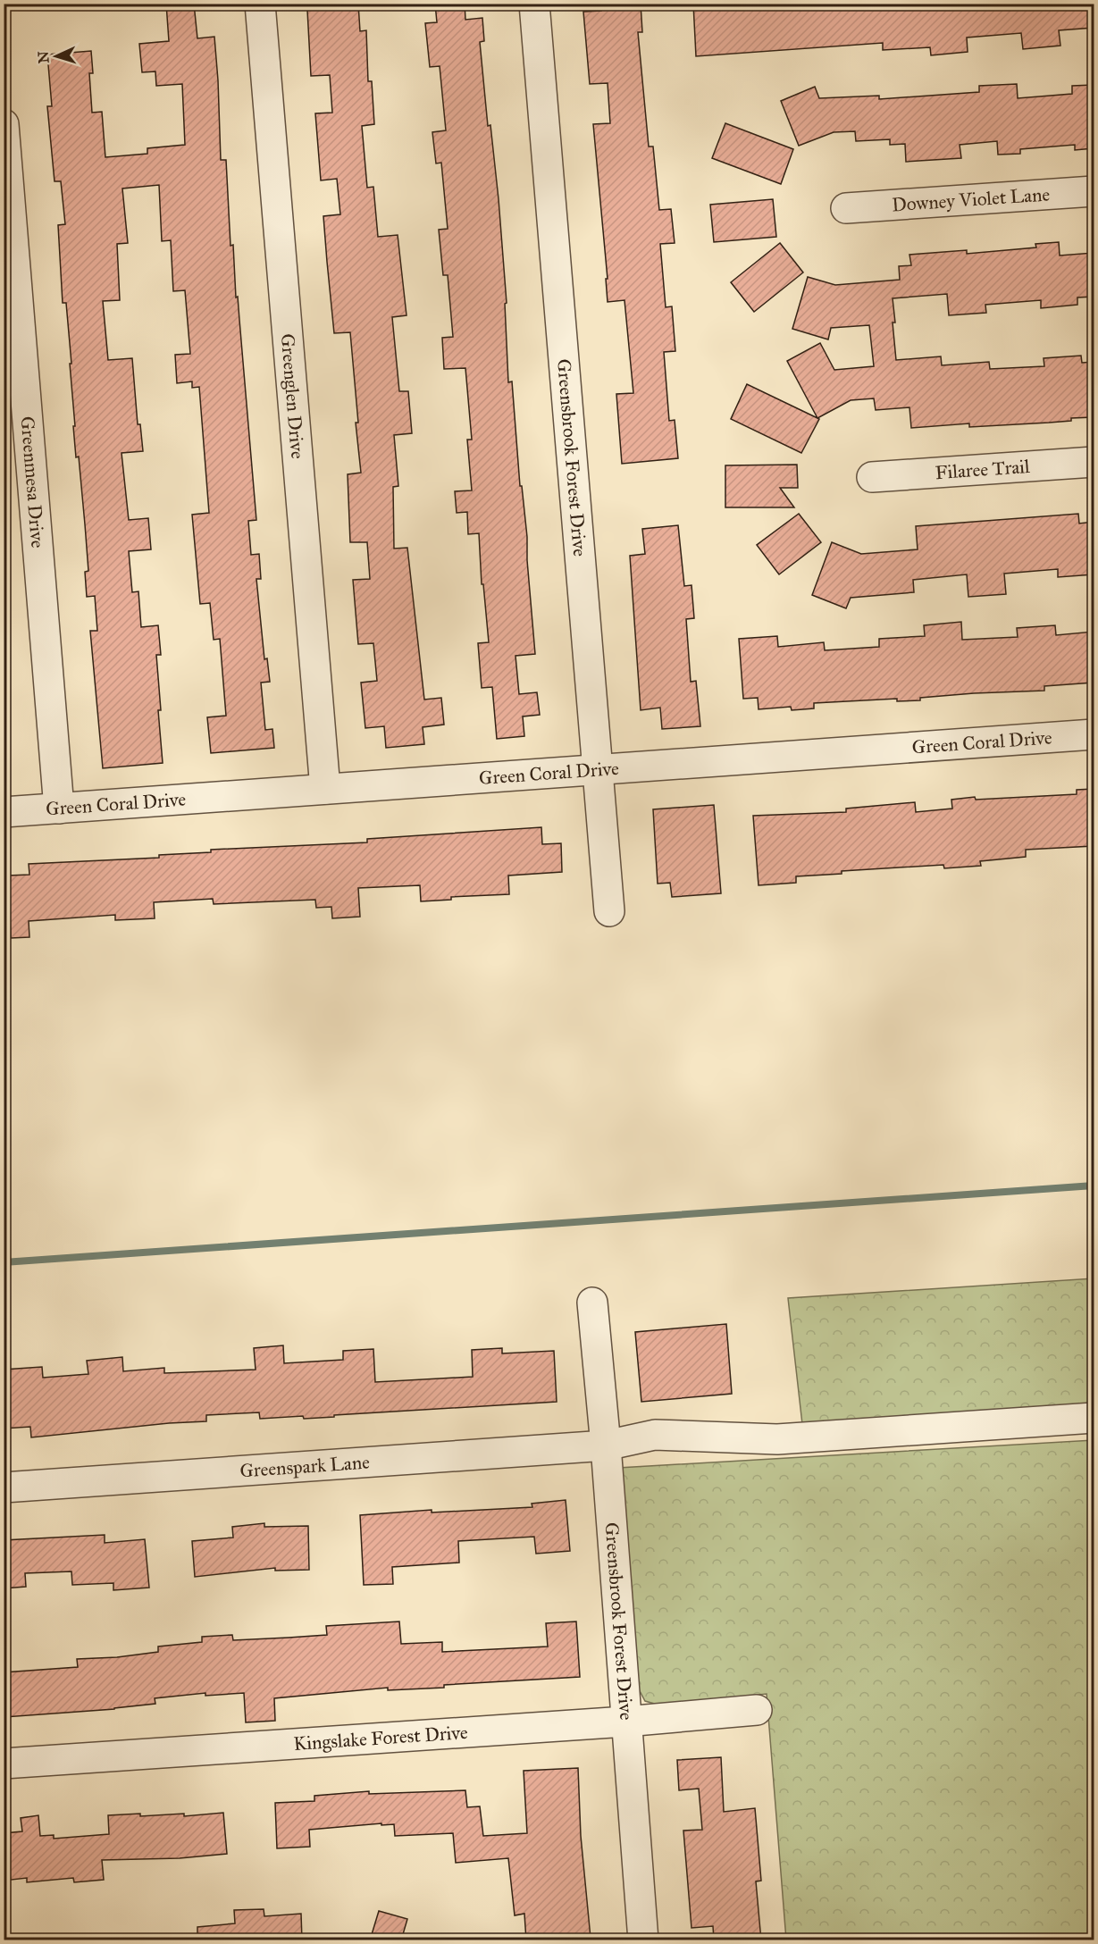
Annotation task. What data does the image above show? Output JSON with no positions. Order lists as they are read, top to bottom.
{
  "streets": {
    "street": [
      "Downey Violet Lane",
      "Greenglen Drive",
      "Greensbrook Forest Drive",
      "Filaree Trail",
      "Greenmesa Drive",
      "Green Coral Drive",
      "Greenspark Lane",
      "Kingslake Forest Drive"
    ]
  },
  "crossings": [
    ["Greenglen Drive", "Green Coral Drive"],
    ["Greensbrook Forest Drive", "Green Coral Drive"],
    ["Greensbrook Forest Drive", "Greenspark Lane"],
    ["Greensbrook Forest Drive", "Kingslake Forest Drive"],
    ["Greenmesa Drive", "Green Coral Drive"]
  ],
  "north": "left"
}
